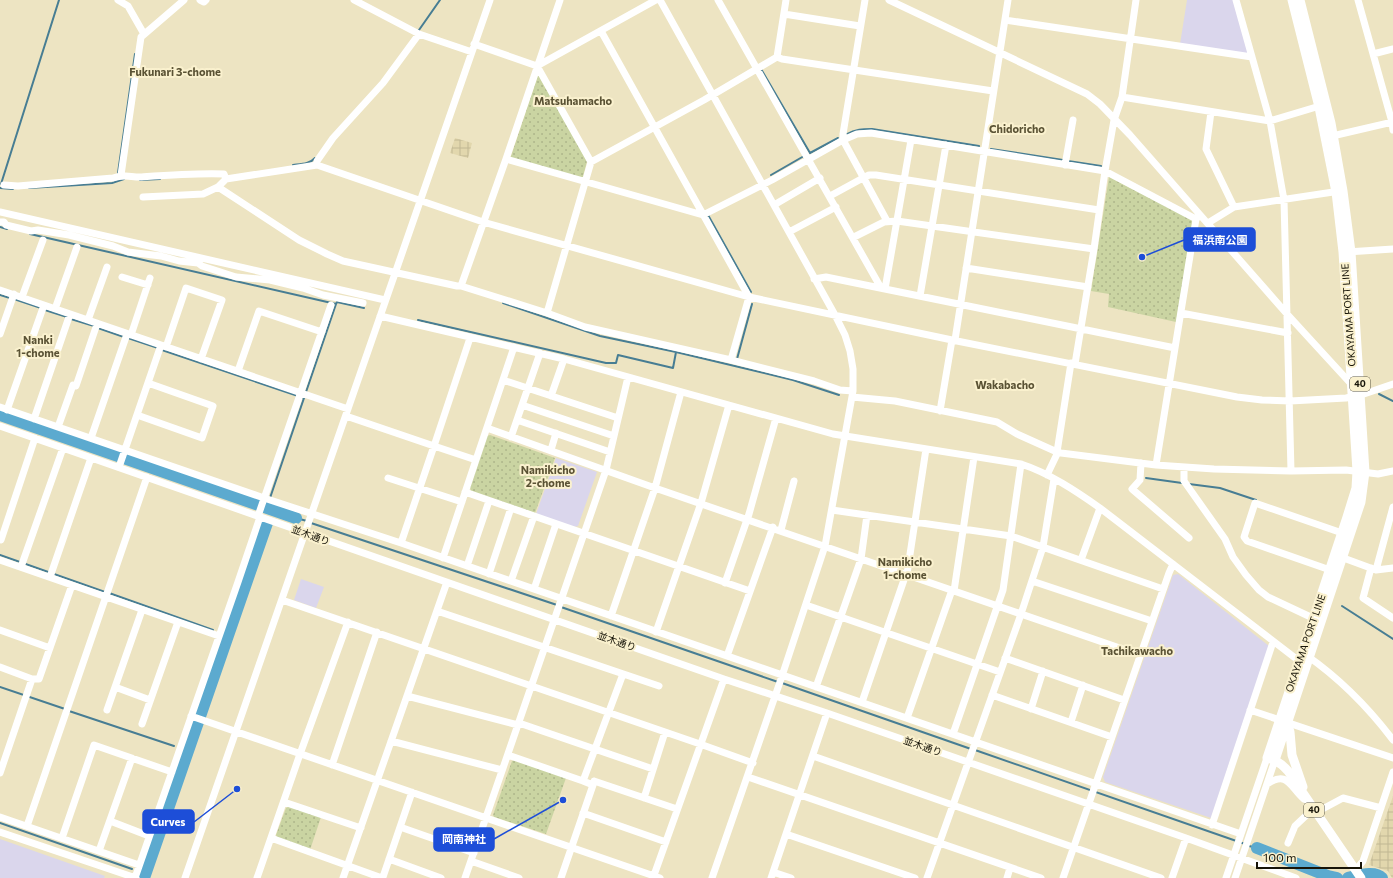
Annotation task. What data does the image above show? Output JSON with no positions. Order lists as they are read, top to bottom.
{
  "streets": {
    "main road": ["OKAYAMA PORT LINE", "40"],
    "street": ["並木通り"]
  },
  "crossings": [
    ["OKAYAMA PORT LINE", "40"]
  ],
  "districts": [
    "Fukunari 3-chome",
    "Matsuhamacho",
    "Chidoricho",
    "Nanki 1-chome",
    "Wakabacho",
    "Namikicho 2-chome",
    "Namikicho 1-chome",
    "Tachikawacho"
  ],
  "places": ["福浜南公園", "Curves", "岡南神社"],
  "scale_bar": "100 m"
}
